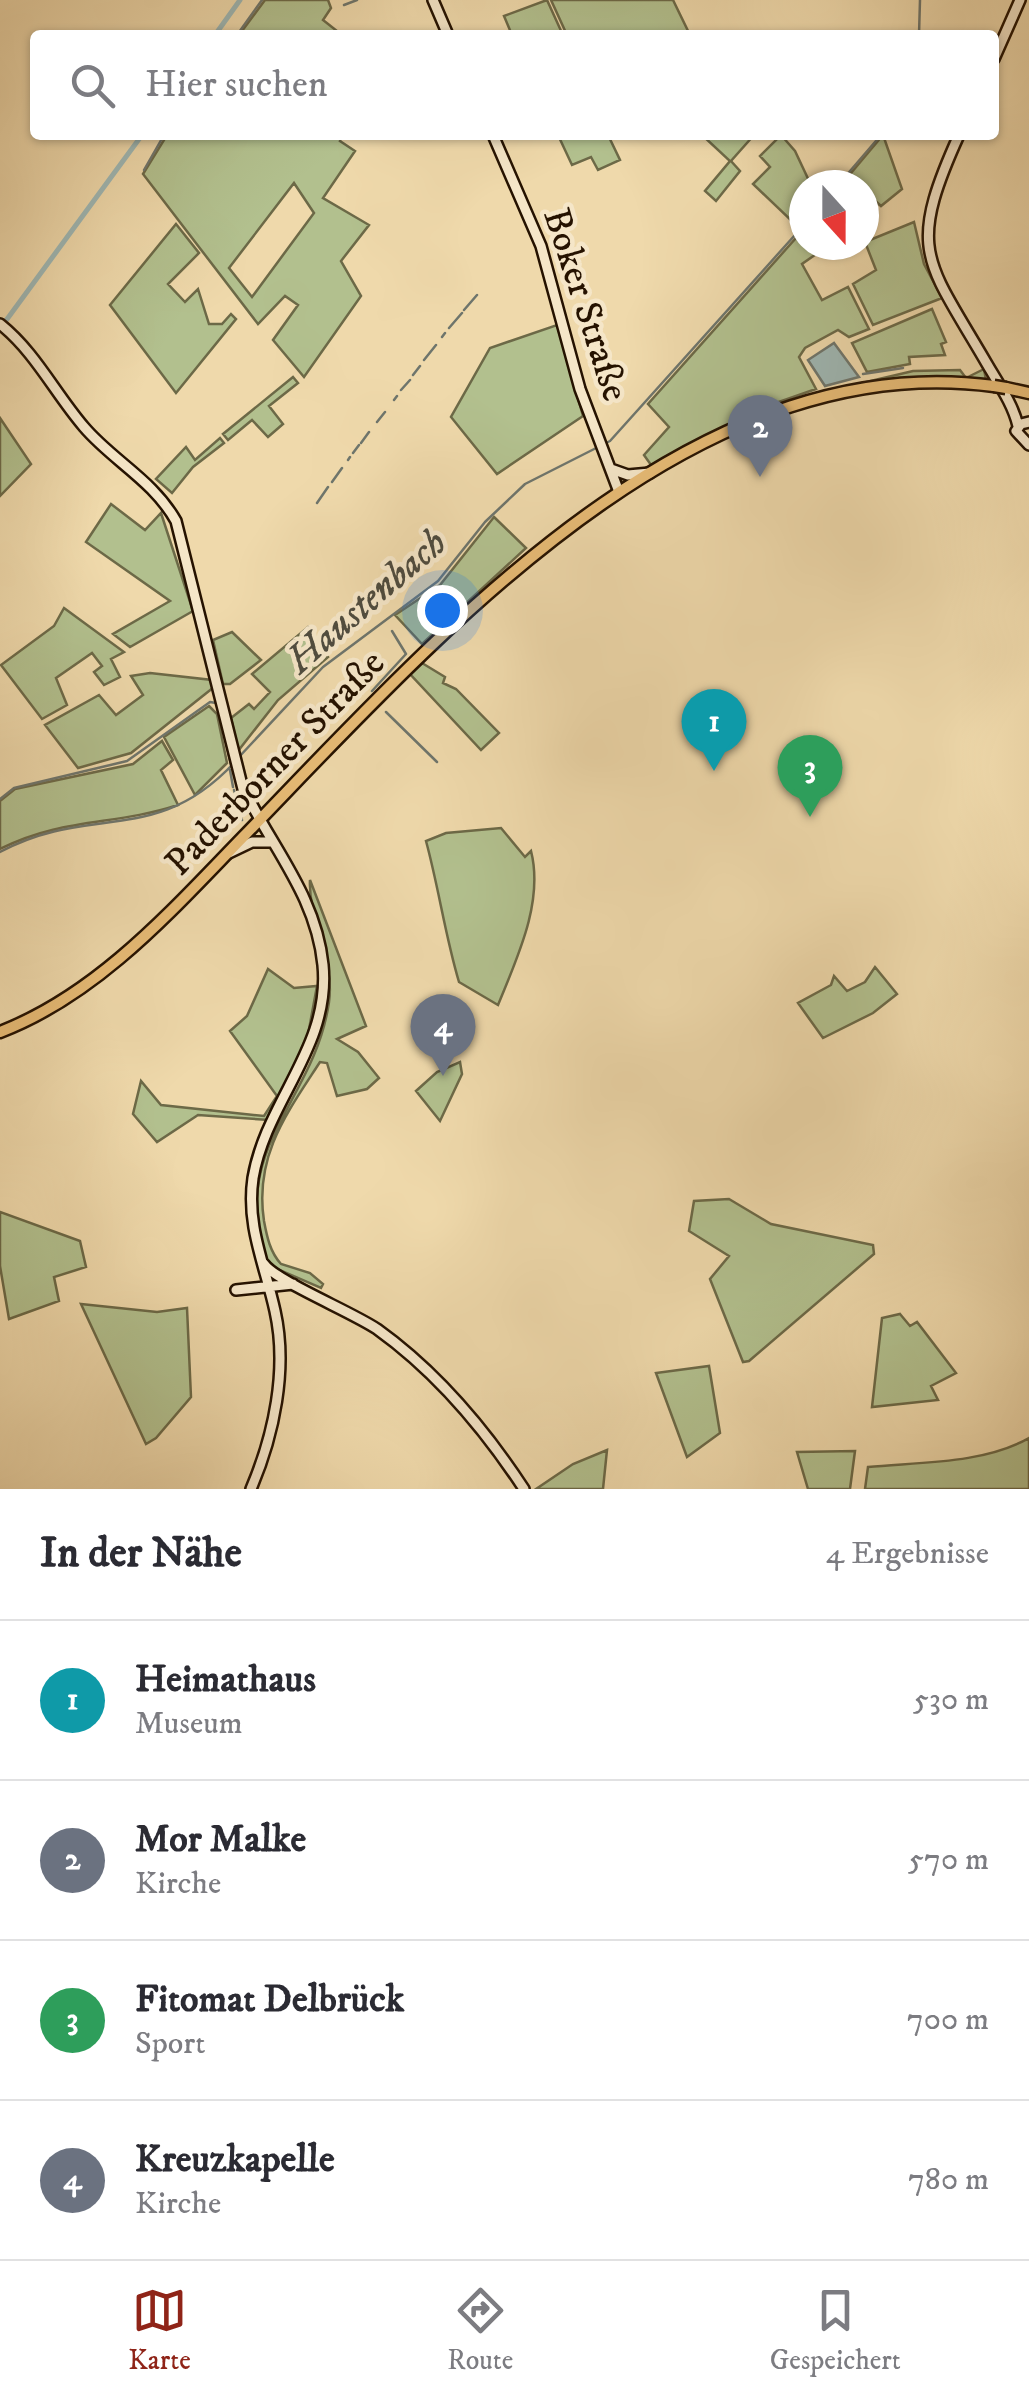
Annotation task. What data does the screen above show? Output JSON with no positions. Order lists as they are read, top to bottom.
{
  "streets": {
    "main road": ["Boker Straße", "Paderborner Straße"]
  },
  "crossings": [
    ["Boker Straße", "Paderborner Straße"]
  ],
  "water": ["Haustenbach"],
  "north": "bottom",
  "page": {
    "search": "Hier suchen",
    "pins": [
      "2",
      "1",
      "3",
      "4"
    ],
    "heading": ["In der Nähe", "4 Ergebnisse"],
    "list": [
      {
        "mark": "1",
        "name": "Heimathaus",
        "note": "Museum",
        "value": "530 m"
      },
      {
        "mark": "2",
        "name": "Mor Malke",
        "note": "Kirche",
        "value": "570 m"
      },
      {
        "mark": "3",
        "name": "Fitomat Delbrück",
        "note": "Sport",
        "value": "700 m"
      },
      {
        "mark": "4",
        "name": "Kreuzkapelle",
        "note": "Kirche",
        "value": "780 m"
      }
    ],
    "nav": ["Karte", "Route", "Gespeichert"]
  }
}
